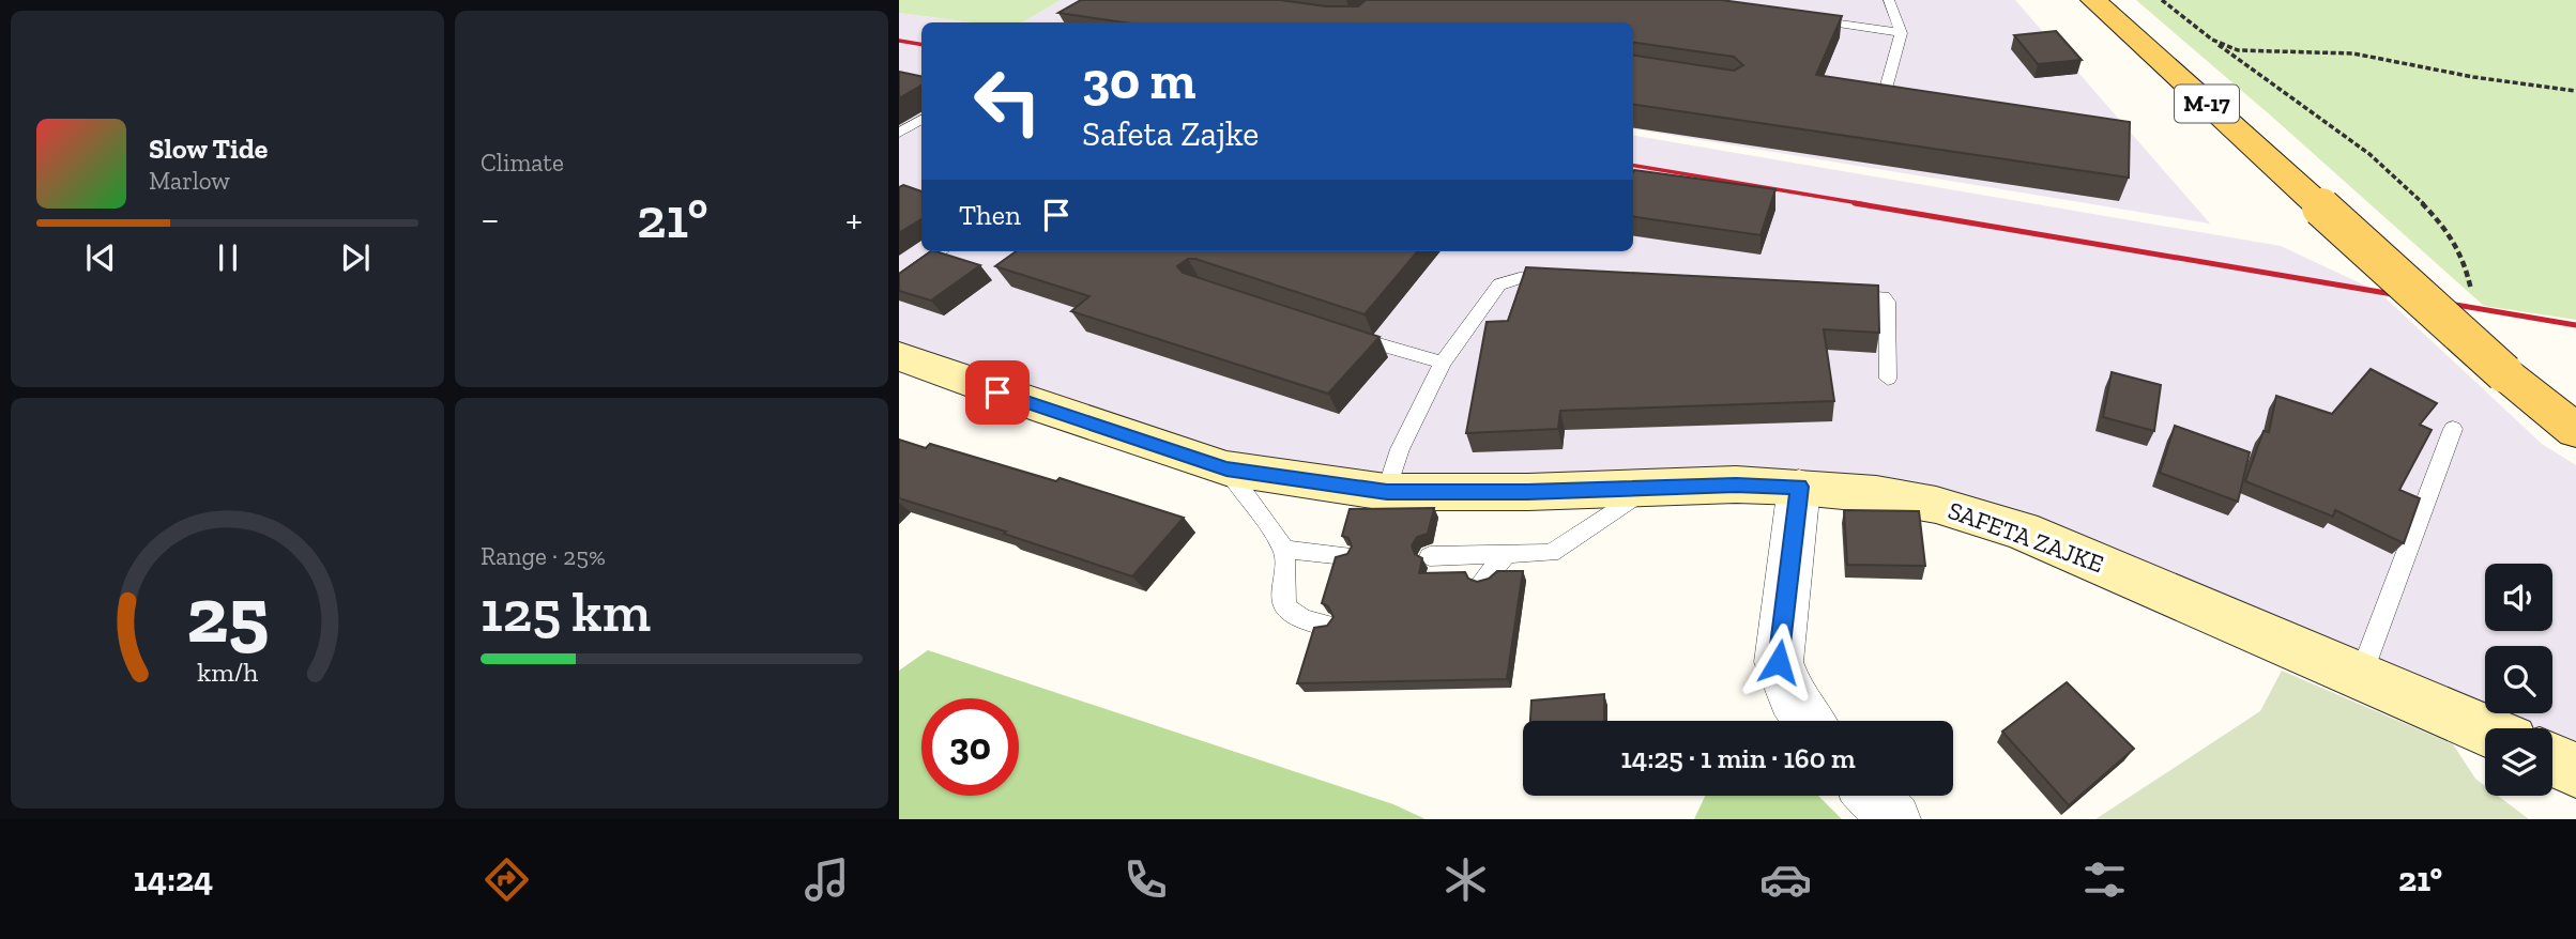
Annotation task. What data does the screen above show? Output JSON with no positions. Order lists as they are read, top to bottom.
{
  "streets": {
    "main road": ["M-17", "SAFETA ZAJKE"]
  },
  "page": {
    "tile": [
      "Climate",
      ["Range · 25%", "125 km"]
    ],
    "turn": ["30 m", "Safeta Zajke"],
    "song": ["Slow Tide", "Marlow"],
    "then": "Then",
    "heat": ["−", "21°", "+"],
    "limit": "30",
    "trip": "14:25 · 1 min · 160 m",
    "tabs": ["14:24", "21°"],
    "gauge": ["25", "km/h"]
  }
}
